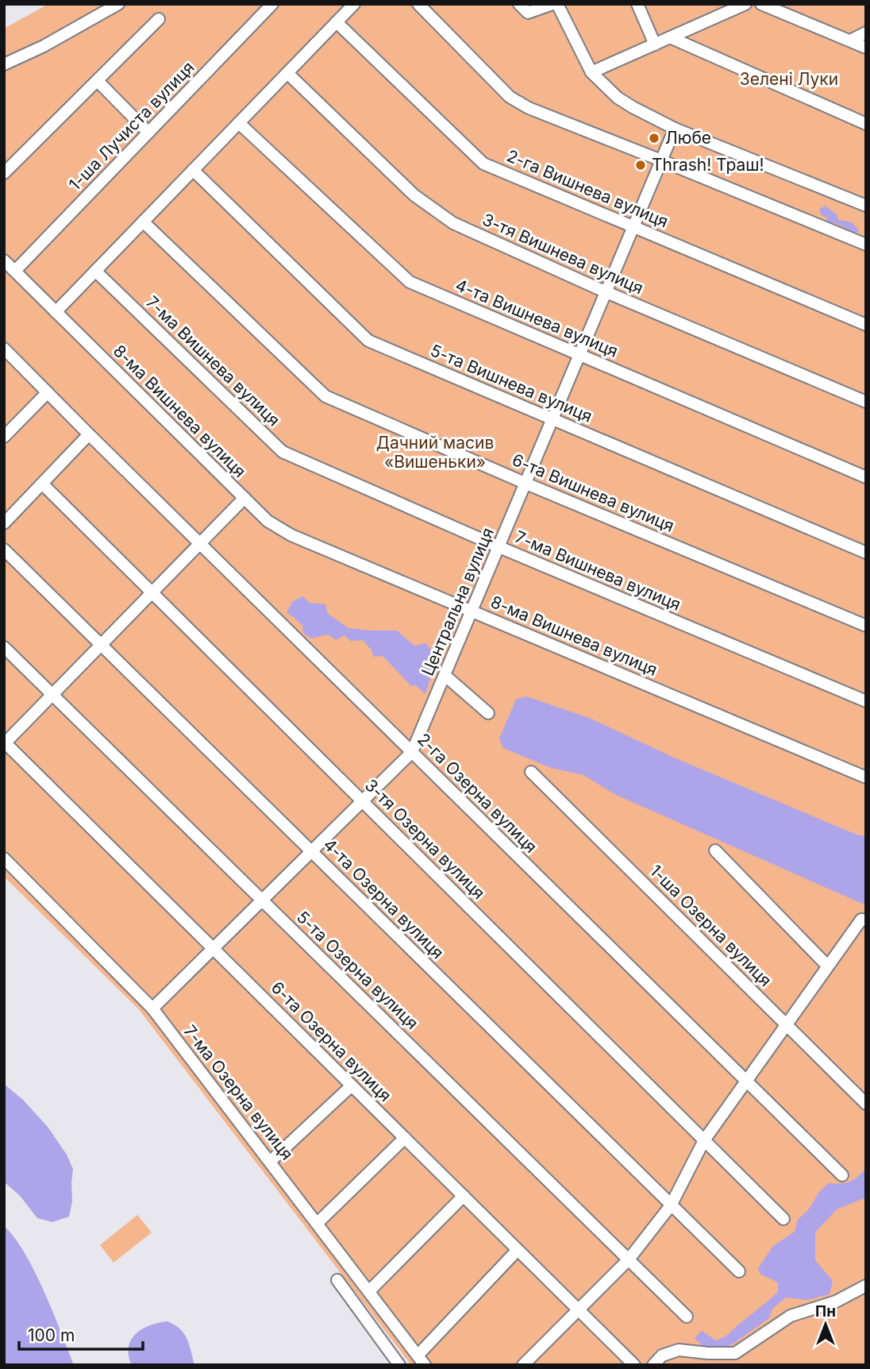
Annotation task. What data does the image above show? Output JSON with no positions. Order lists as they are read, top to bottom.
{
  "streets": {
    "street": [
      "1-ша Лучиста вулиця",
      "2-га Вишнева вулиця",
      "3-тя Вишнева вулиця",
      "4-та Вишнева вулиця",
      "7-ма Вишнева вулиця",
      "5-та Вишнева вулиця",
      "8-ма Вишнева вулиця",
      "6-та Вишнева вулиця",
      "Центральна вулиця",
      "2-га Озерна вулиця",
      "3-тя Озерна вулиця",
      "4-та Озерна вулиця",
      "1-ша Озерна вулиця",
      "5-та Озерна вулиця",
      "6-та Озерна вулиця",
      "7-ма Озерна вулиця"
    ]
  },
  "crossings": [
    ["1-ша Лучиста вулиця", "8-ма Вишнева вулиця"],
    ["2-га Вишнева вулиця", "Центральна вулиця"],
    ["3-тя Вишнева вулиця", "Центральна вулиця"],
    ["4-та Вишнева вулиця", "Центральна вулиця"],
    ["7-ма Вишнева вулиця", "Центральна вулиця"],
    ["5-та Вишнева вулиця", "Центральна вулиця"],
    ["8-ма Вишнева вулиця", "Центральна вулиця"],
    ["6-та Вишнева вулиця", "Центральна вулиця"],
    ["Центральна вулиця", "2-га Озерна вулиця"],
    ["Центральна вулиця", "3-тя Озерна вулиця"],
    ["Центральна вулиця", "4-та Озерна вулиця"],
    ["Центральна вулиця", "5-та Озерна вулиця"],
    ["Центральна вулиця", "6-та Озерна вулиця"],
    ["Центральна вулиця", "7-ма Озерна вулиця"]
  ],
  "parks": ["Зелені Луки", "Дачний масив «Вишеньки»"],
  "places": ["Любе", "Thrash! Траш!"],
  "scale_bar": "100 m",
  "north": "top"
}
